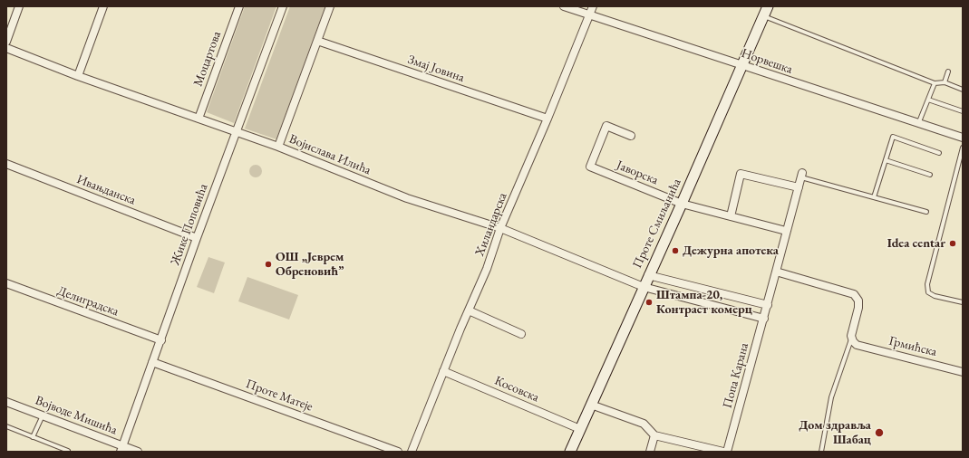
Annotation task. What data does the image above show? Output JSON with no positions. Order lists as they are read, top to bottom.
{
  "streets": {
    "street": [
      "Моцартова",
      "Норвешка",
      "Змај Јовина",
      "Војислава Илића",
      "Јаворска",
      "Ивањданска",
      "Проте Смиљанића",
      "Жике Поповића",
      "Хиландарска",
      "Делиградска",
      "Грмићска",
      "Попа Карана",
      "Косовска",
      "Проте Матеје",
      "Војводе Мишића"
    ]
  },
  "crossings": [
    ["Моцартова", "Војислава Илића"],
    ["Норвешка", "Проте Смиљанића"],
    ["Норвешка", "Хиландарска"],
    ["Змај Јовина", "Хиландарска"],
    ["Војислава Илића", "Проте Смиљанића"],
    ["Војислава Илића", "Жике Поповића"],
    ["Војислава Илића", "Хиландарска"],
    ["Војислава Илића", "Попа Карана"],
    ["Јаворска", "Проте Смиљанића"],
    ["Јаворска", "Попа Карана"],
    ["Ивањданска", "Жике Поповића"],
    ["Проте Смиљанића", "Косовска"],
    ["Жике Поповића", "Делиградска"],
    ["Жике Поповића", "Проте Матеје"],
    ["Жике Поповића", "Војводе Мишића"],
    ["Хиландарска", "Косовска"]
  ],
  "places": [
    "Idea centar",
    "Дежурна апотека",
    "ОШ „Јеврем Обреновић”",
    "Штампа-20, Контраст комерц",
    "Дом здравља Шабац"
  ]
}
